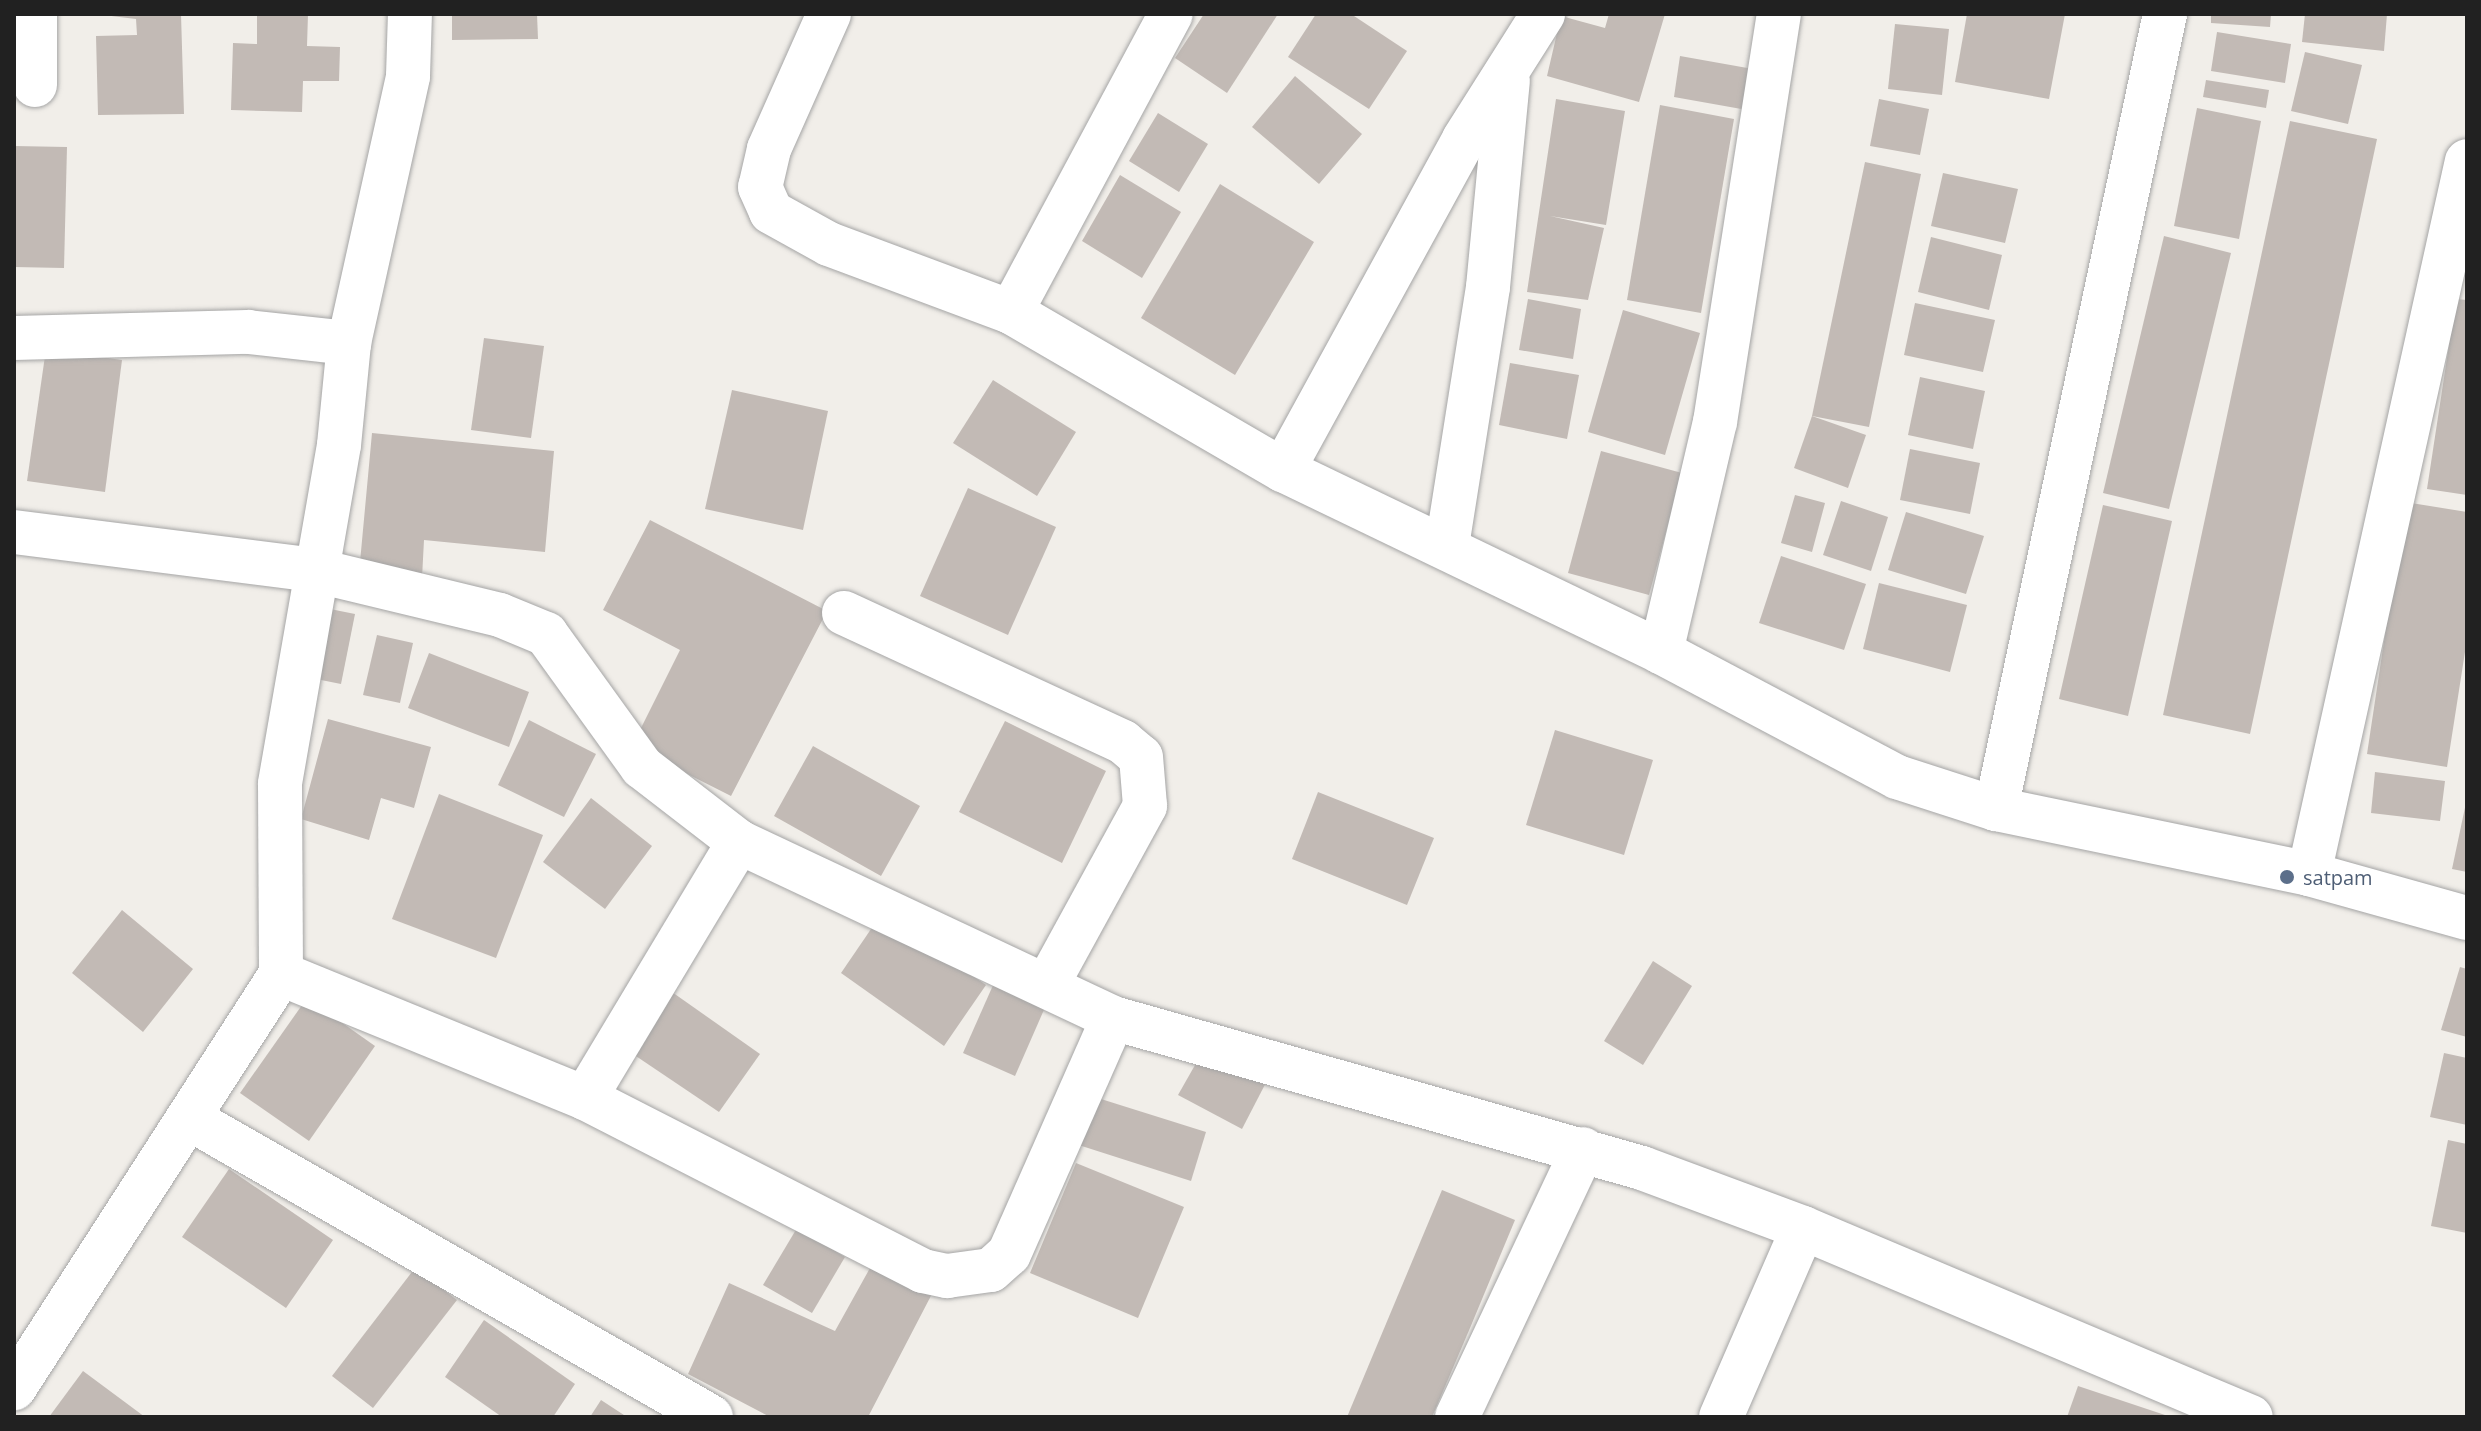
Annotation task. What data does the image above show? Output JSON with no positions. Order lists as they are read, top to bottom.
{
  "places": ["satpam"]
}
